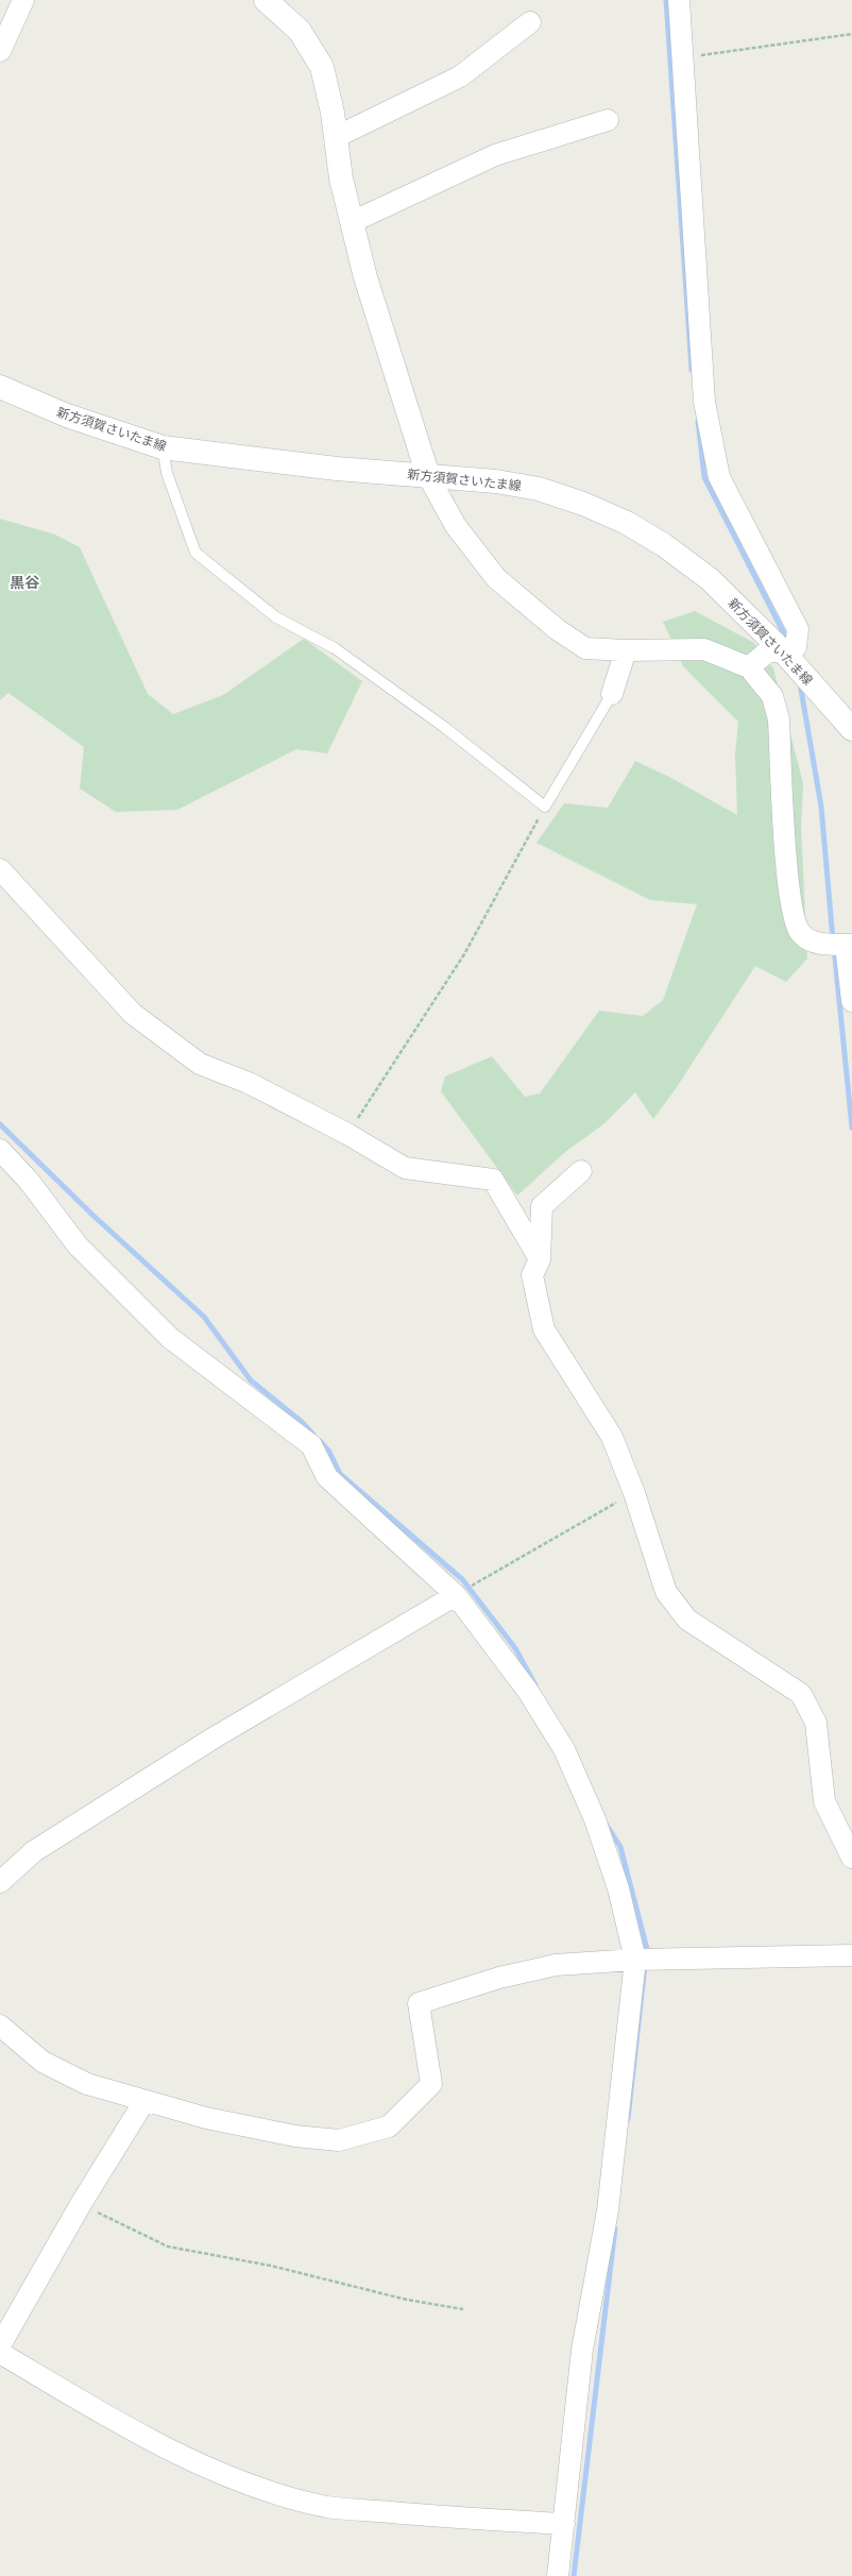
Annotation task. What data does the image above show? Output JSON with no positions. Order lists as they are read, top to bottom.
{
  "streets": {
    "main road": ["新方須賀さいたま線"]
  },
  "districts": ["黒谷"]
}
